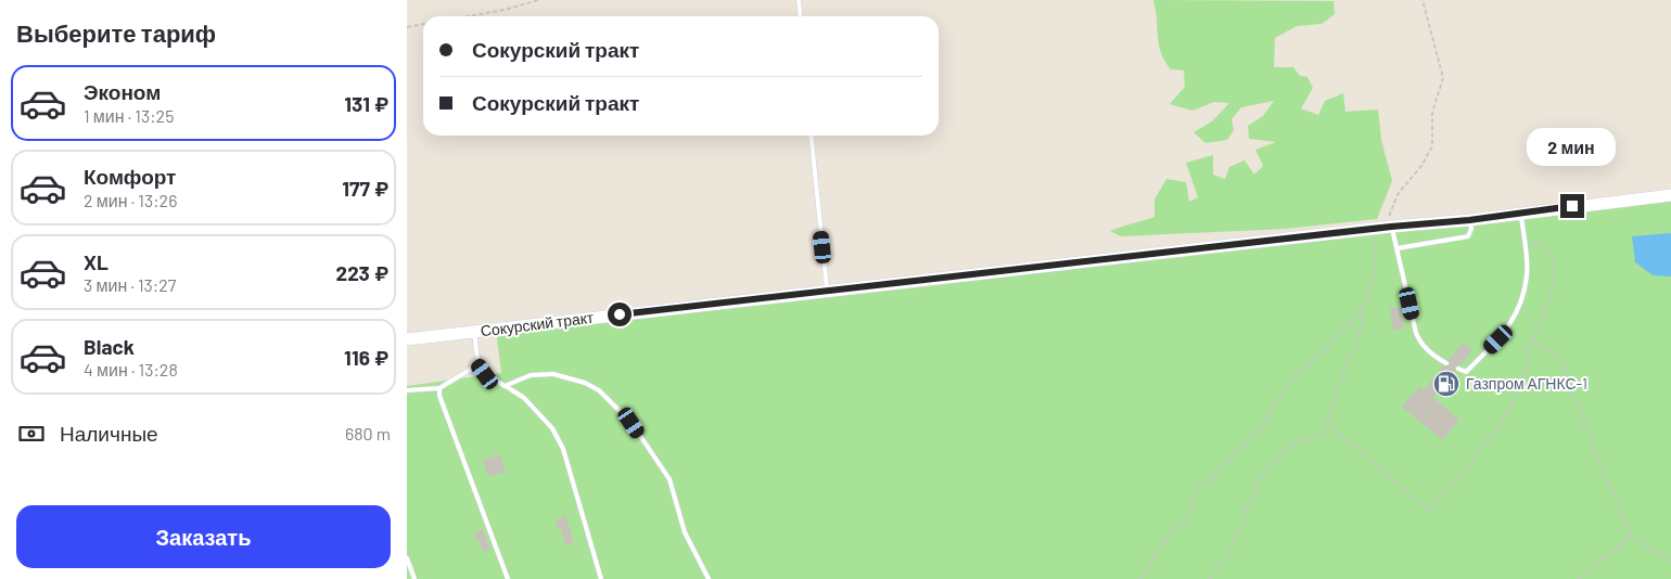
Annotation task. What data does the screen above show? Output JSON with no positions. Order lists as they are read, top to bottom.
{
  "streets": {
    "street": ["Сокурский тракт"]
  },
  "places": {
    "fuel station": ["Газпром АГНКС-1"]
  },
  "page": {
    "heading": "Выберите тариф",
    "banner": ["Сокурский тракт", "Сокурский тракт"],
    "list": [
      {
        "name": "Эконом",
        "note": "1 мин · 13:25",
        "value": "131 ₽"
      },
      {
        "name": "Комфорт",
        "note": "2 мин · 13:26",
        "value": "177 ₽"
      },
      {
        "name": "XL",
        "note": "3 мин · 13:27",
        "value": "223 ₽"
      },
      {
        "name": "Black",
        "note": "4 мин · 13:28",
        "value": "116 ₽"
      }
    ],
    "bubble": "2 мин",
    "pay": ["Наличные", "680 m"],
    "buttons": "Заказать"
  }
}
